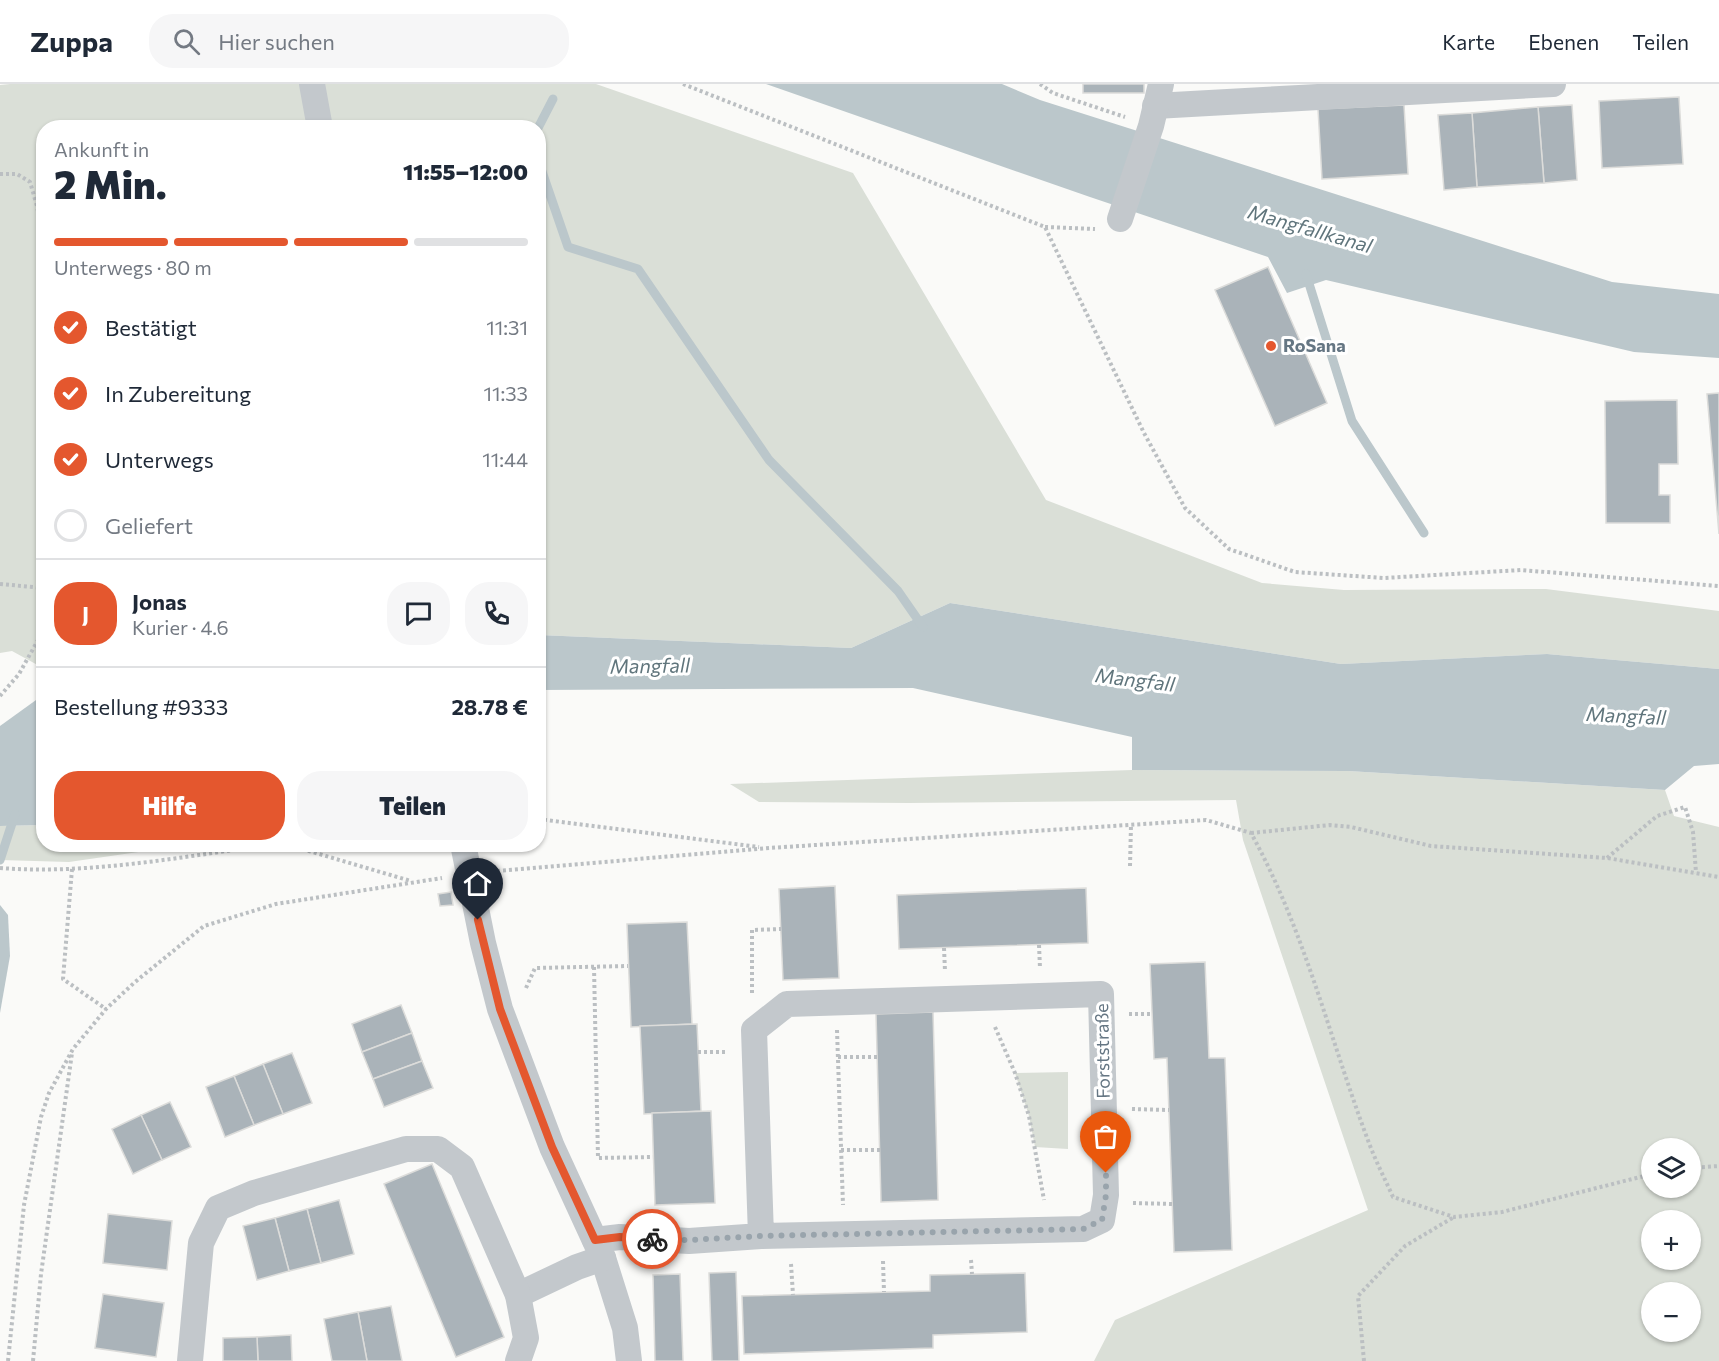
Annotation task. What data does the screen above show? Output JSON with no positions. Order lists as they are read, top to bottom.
{
  "streets": {
    "street": ["Forststraße"]
  },
  "water": ["Mangfallkanal", "Mangfall"],
  "places": ["RoSana"],
  "page": {
    "header": "Zuppa",
    "search": "Hier suchen",
    "nav": ["Karte", "Ebenen", "Teilen"],
    "heading": ["2 Min.", "Ankunft in", "11:55–12:00"],
    "panel": [
      "Jonas",
      "Kurier · 4.6",
      "Bestellung #9333",
      "28.78 €"
    ],
    "bar": "Unterwegs · 80 m",
    "list": [
      ["Bestätigt", "11:31"],
      ["In Zubereitung", "11:33"],
      ["Unterwegs", "11:44"],
      "Geliefert"
    ],
    "round": "J",
    "buttons": ["Hilfe", "Teilen"],
    "map_buttons": ["+", "−"]
  }
}
